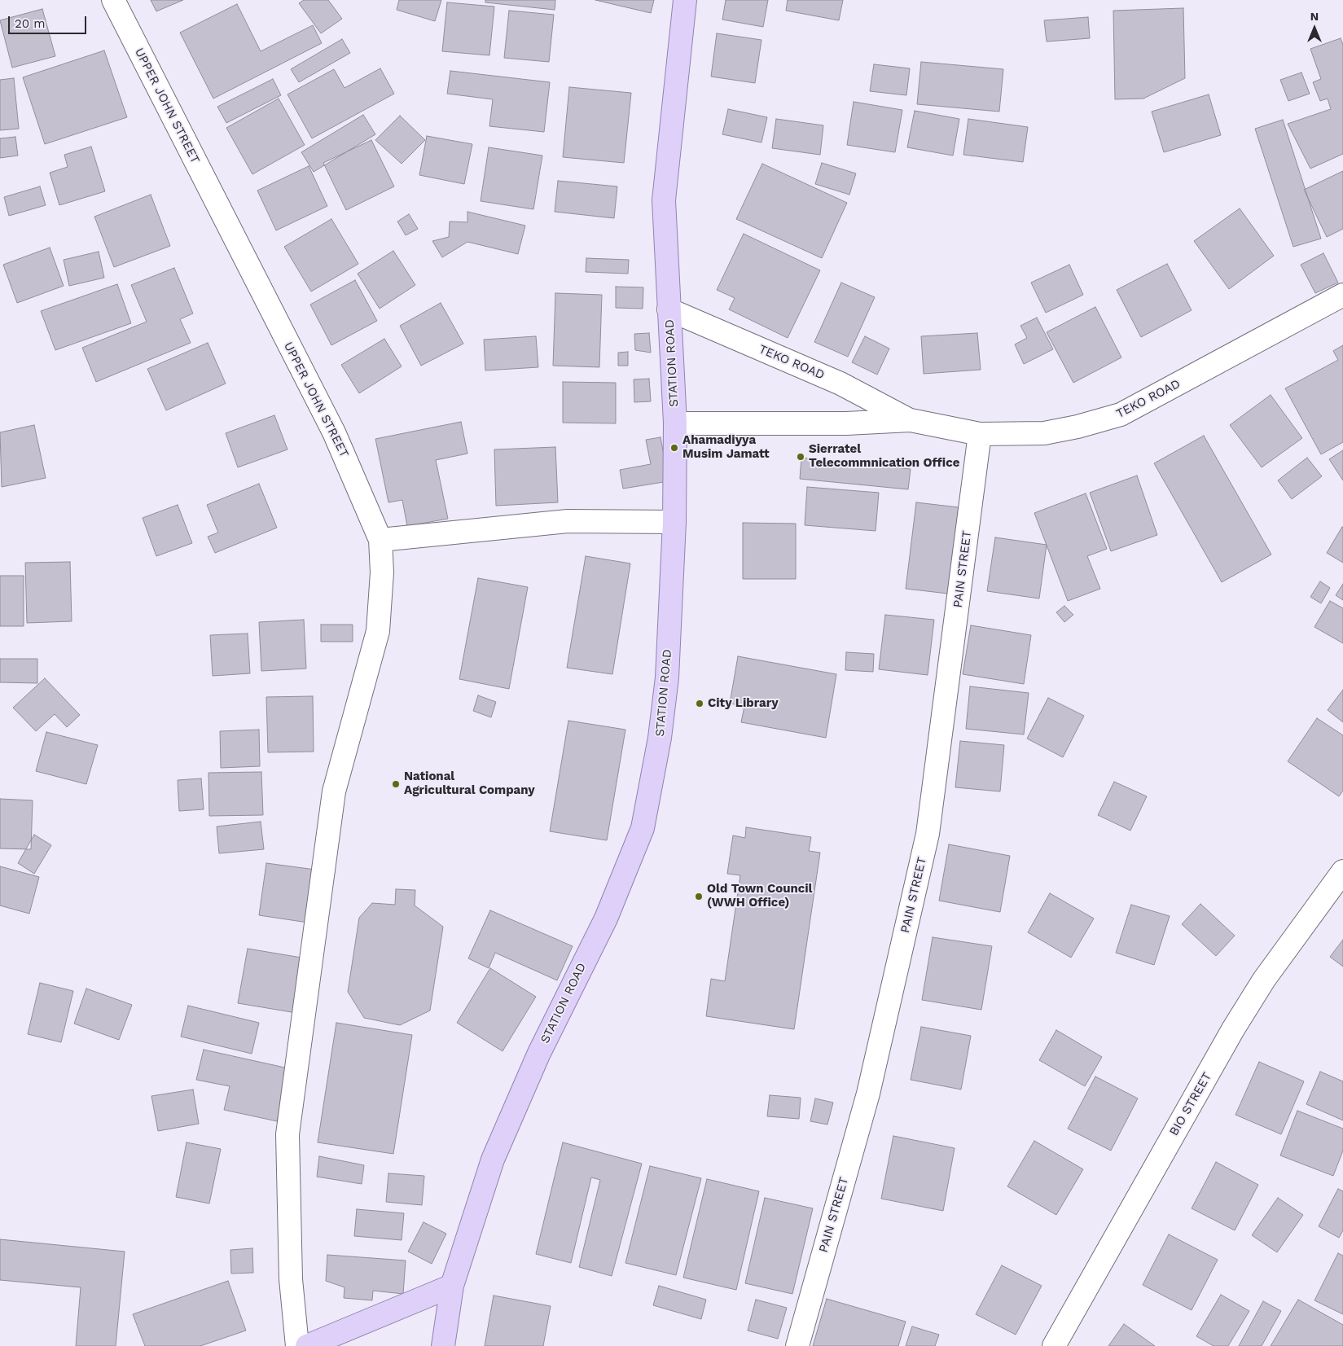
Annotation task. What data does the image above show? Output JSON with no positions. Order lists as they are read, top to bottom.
{
  "streets": {
    "main road": ["STATION ROAD"],
    "street": [
      "UPPER JOHN STREET",
      "TEKO ROAD",
      "PAIN STREET",
      "BIO STREET"
    ]
  },
  "crossings": [
    ["TEKO ROAD", "STATION ROAD"],
    ["TEKO ROAD", "PAIN STREET"]
  ],
  "places": [
    "Ahamadiyya Musim Jamatt",
    "Sierratel Telecommnication Office",
    "City Library",
    "National Agricultural Company",
    "Old Town Council (WWH Office)"
  ],
  "scale_bar": "20 m",
  "north": "top"
}
